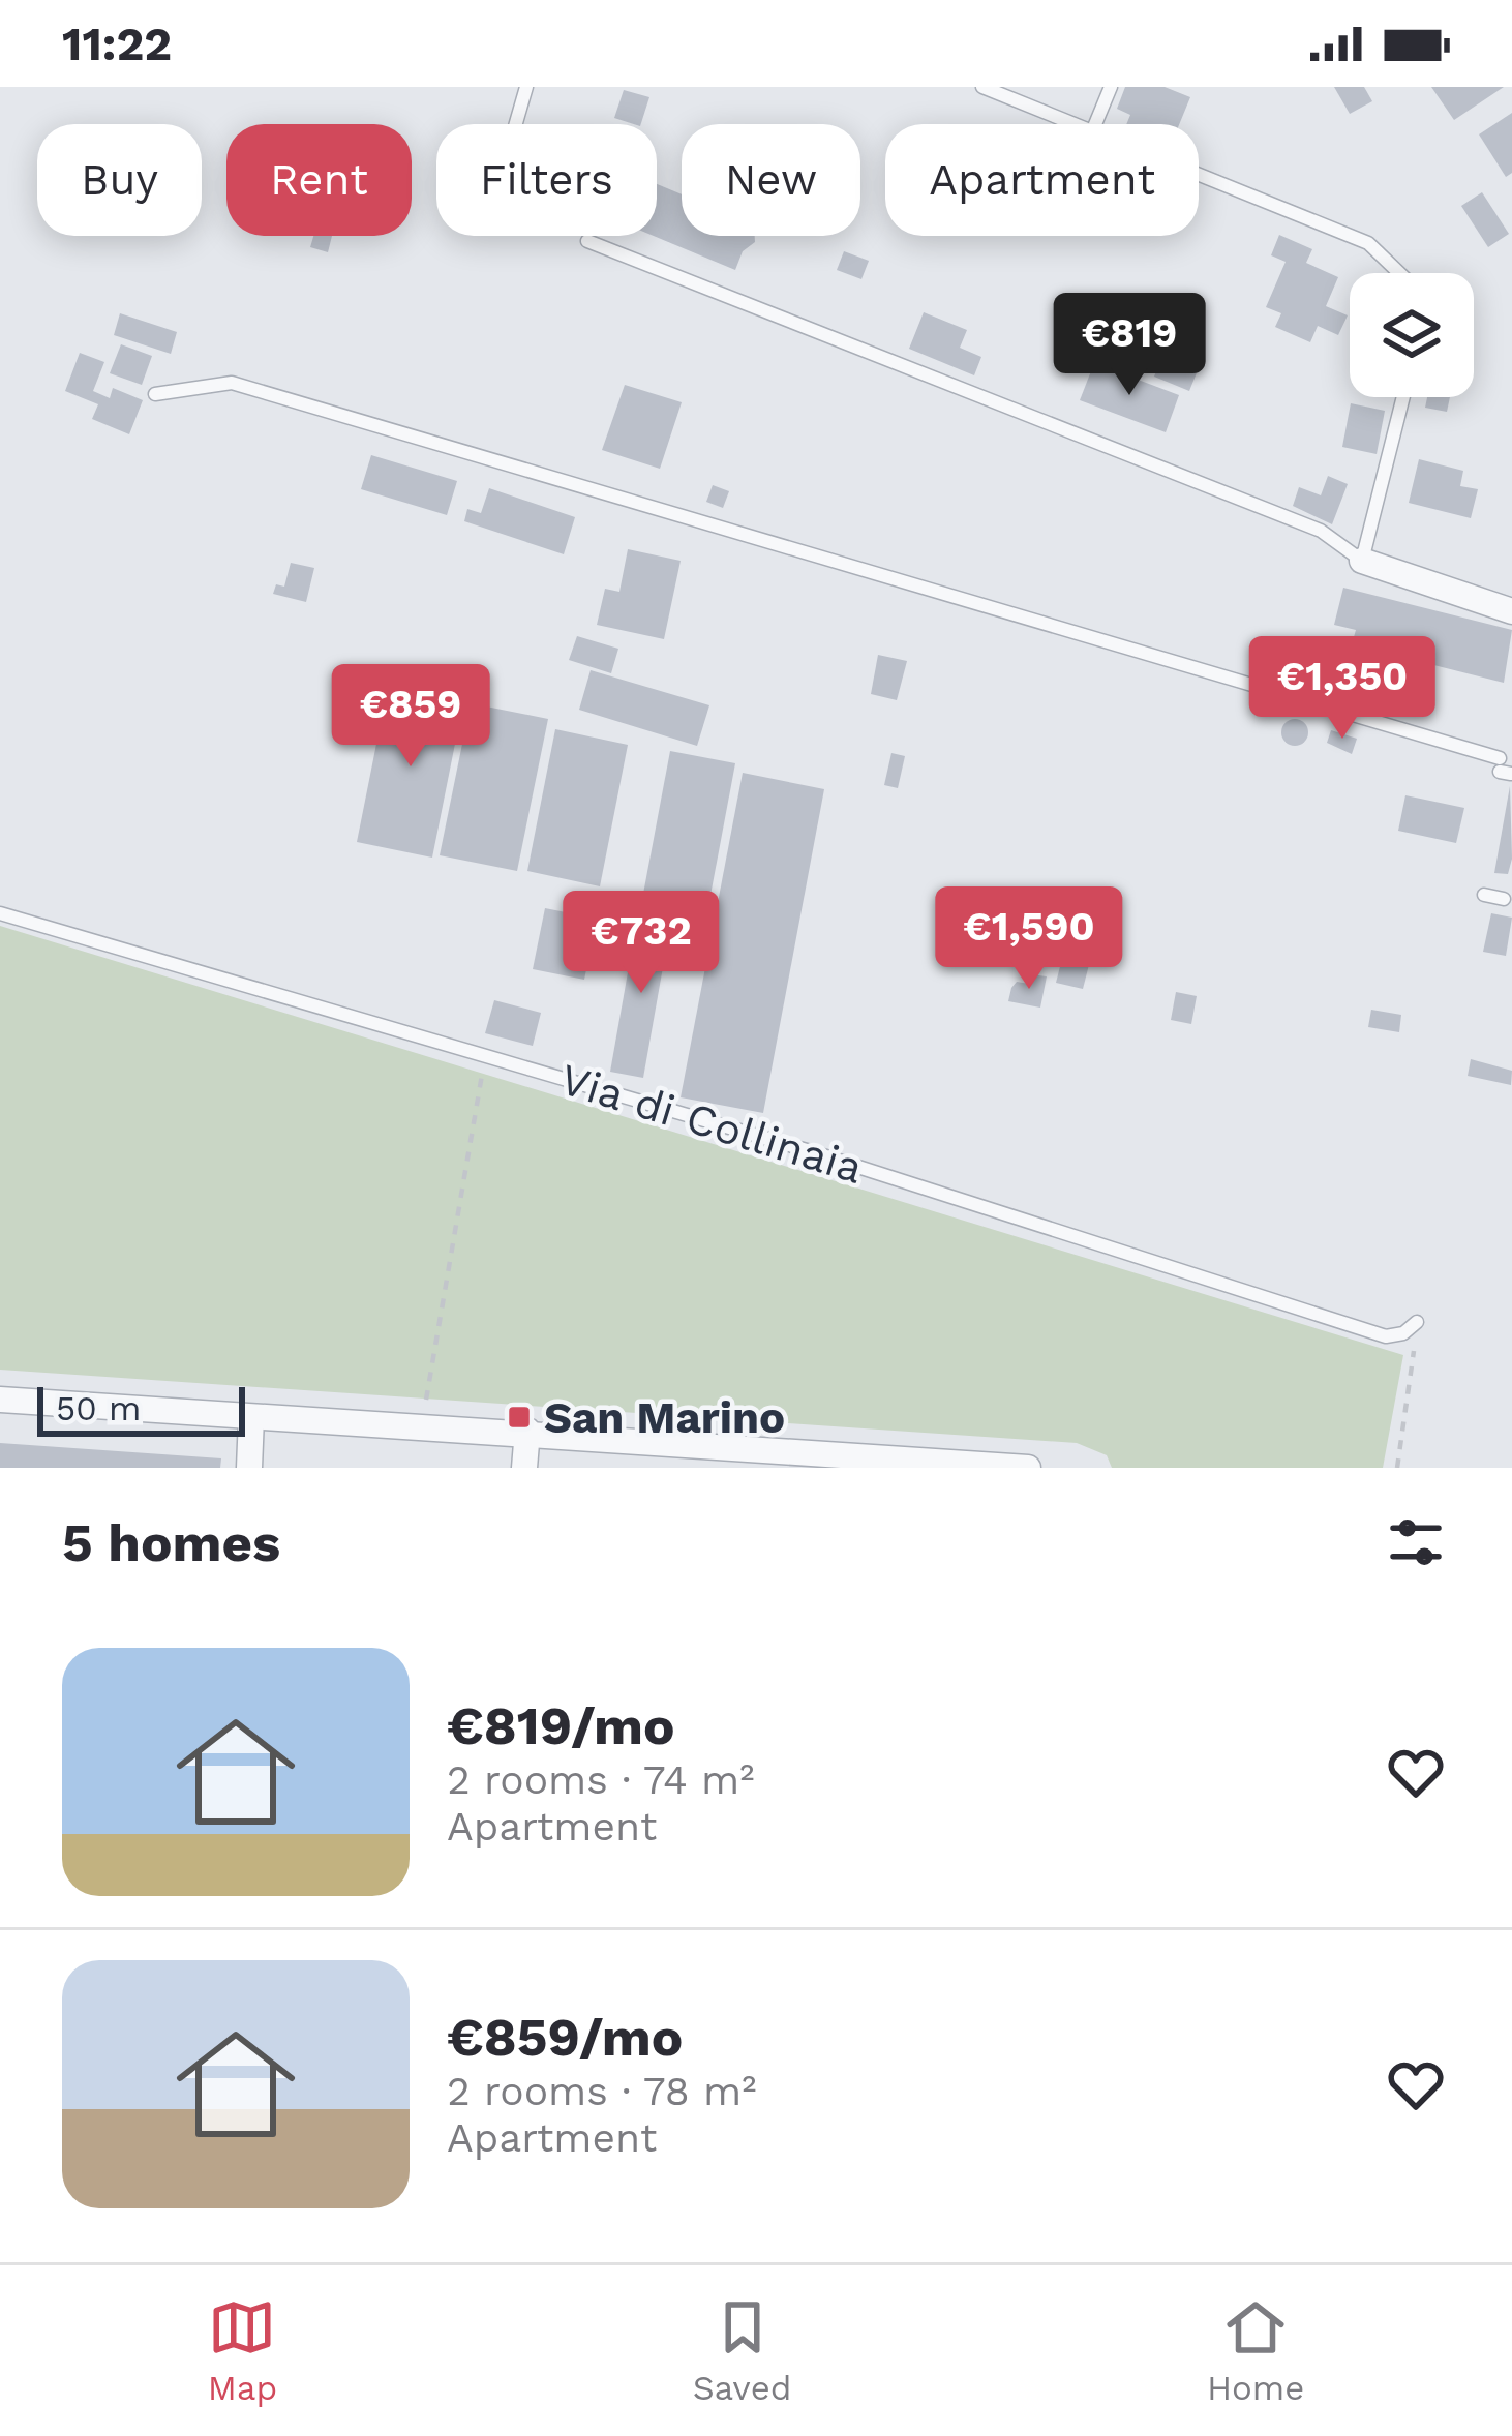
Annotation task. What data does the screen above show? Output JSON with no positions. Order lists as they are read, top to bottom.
{
  "streets": {
    "lane": ["Via di Collinaia"]
  },
  "places": {
    "transit": ["San Marino"]
  },
  "scale_bar": "50 m",
  "page": {
    "status": "11:22",
    "chip": [
      "Buy",
      "Rent",
      "Filters",
      "New",
      "Apartment"
    ],
    "price": [
      "€819",
      "€1,350",
      "€859",
      "€1,590",
      "€732"
    ],
    "scale": "50 m",
    "heading": "5 homes",
    "list": [
      {
        "name": "€819/mo",
        "note": "2 rooms · 74 m² · Apartment"
      },
      {
        "name": "€859/mo",
        "note": "2 rooms · 78 m² · Apartment"
      }
    ],
    "tabs": ["Map", "Saved", "Home"]
  }
}
